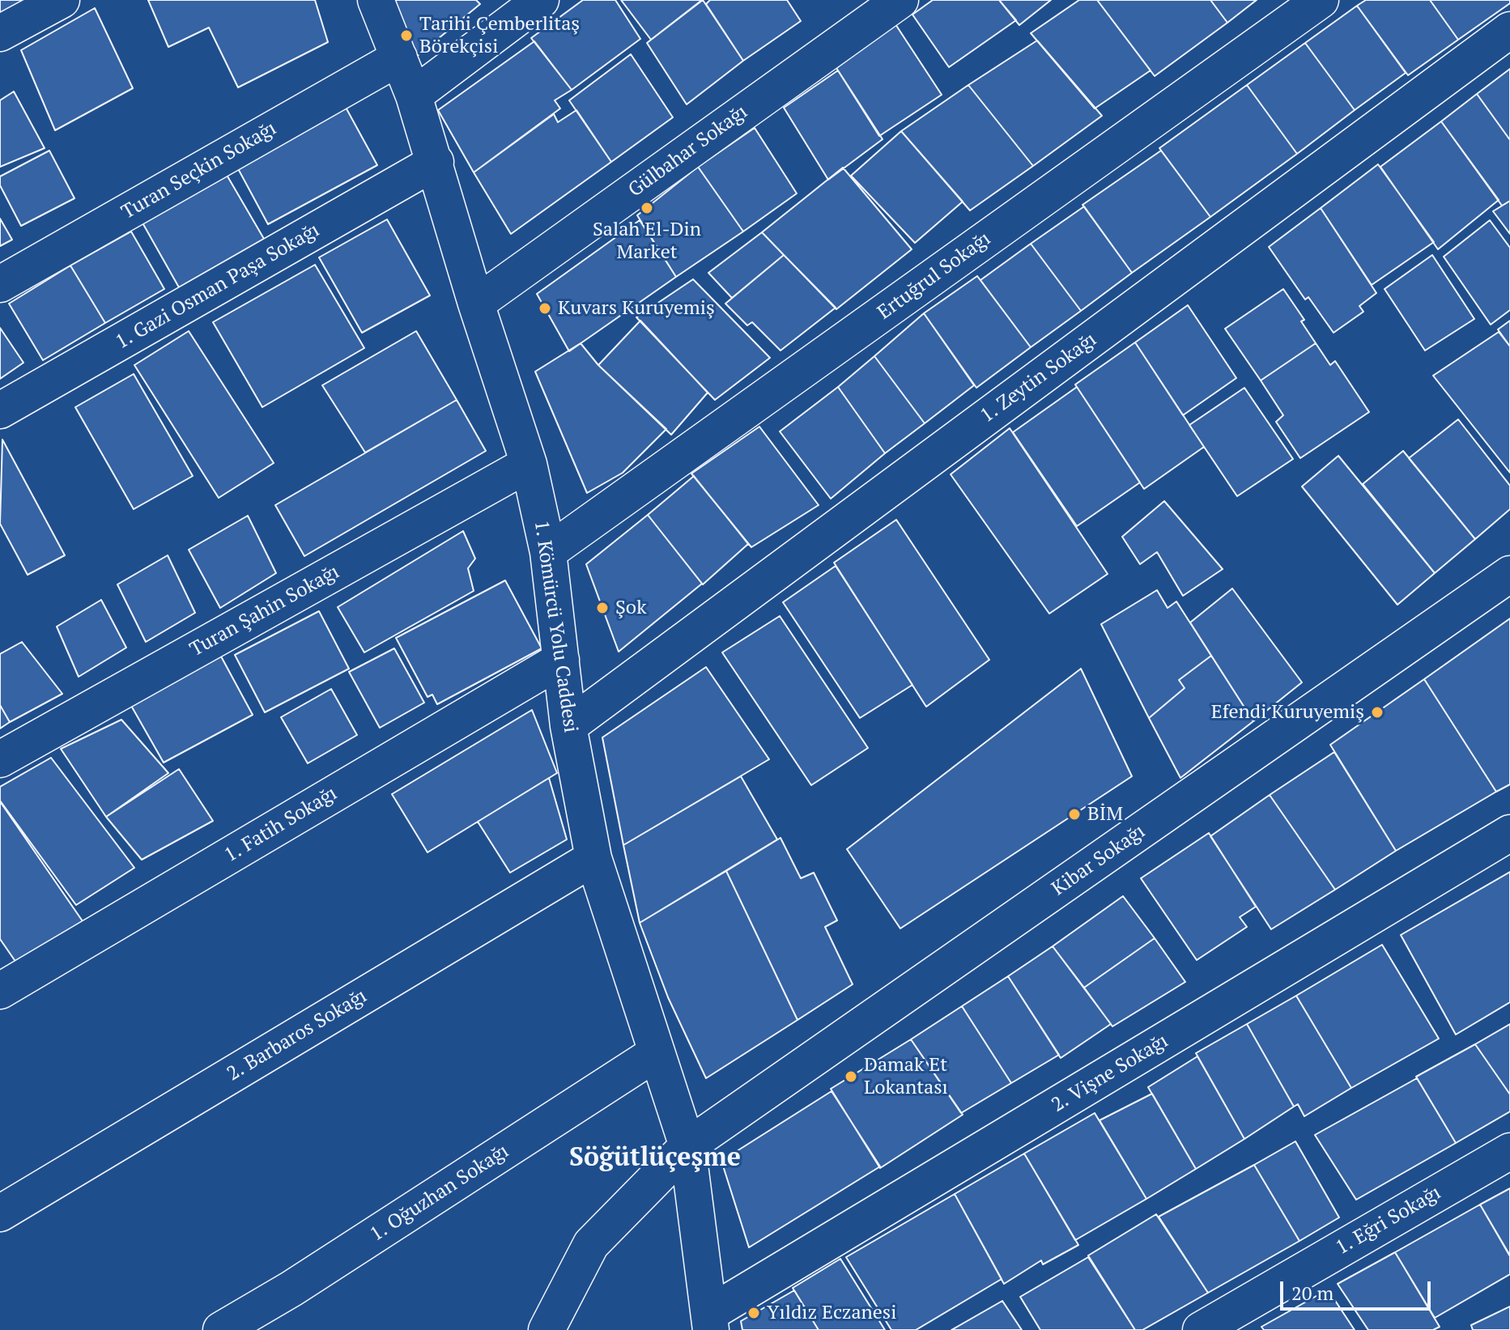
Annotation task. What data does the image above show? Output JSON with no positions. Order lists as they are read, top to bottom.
{
  "streets": {
    "street": [
      "Gülbahar Sokağı",
      "Turan Seçkin Sokağı",
      "Ertuğrul Sokağı",
      "1. Gazi Osman Paşa Sokağı",
      "1. Zeytin Sokağı",
      "Turan Şahin Sokağı",
      "1. Kömürcü Yolu Caddesi",
      "1. Fatih Sokağı",
      "Kibar Sokağı",
      "2. Barbaros Sokağı",
      "2. Vişne Sokağı",
      "1. Oğuzhan Sokağı",
      "1. Eğri Sokağı"
    ]
  },
  "crossings": [
    ["Gülbahar Sokağı", "1. Kömürcü Yolu Caddesi"],
    ["Turan Seçkin Sokağı", "1. Kömürcü Yolu Caddesi"],
    ["Ertuğrul Sokağı", "1. Kömürcü Yolu Caddesi"],
    ["1. Gazi Osman Paşa Sokağı", "1. Kömürcü Yolu Caddesi"],
    ["1. Zeytin Sokağı", "1. Kömürcü Yolu Caddesi"],
    ["Turan Şahin Sokağı", "1. Kömürcü Yolu Caddesi"],
    ["1. Kömürcü Yolu Caddesi", "1. Fatih Sokağı"],
    ["1. Kömürcü Yolu Caddesi", "Kibar Sokağı"],
    ["1. Kömürcü Yolu Caddesi", "2. Barbaros Sokağı"],
    ["1. Kömürcü Yolu Caddesi", "2. Vişne Sokağı"],
    ["1. Kömürcü Yolu Caddesi", "1. Oğuzhan Sokağı"]
  ],
  "districts": ["Söğütlüçeşme"],
  "places": [
    "Tarihi Çemberlitaş Börekçisi",
    "Salah El-Din Market",
    "Kuvars Kuruyemiş",
    "Şok",
    "Efendi Kuruyemiş",
    "BİM",
    "Damak Et Lokantası",
    "Yıldız Eczanesi"
  ],
  "scale_bar": "20 m"
}
